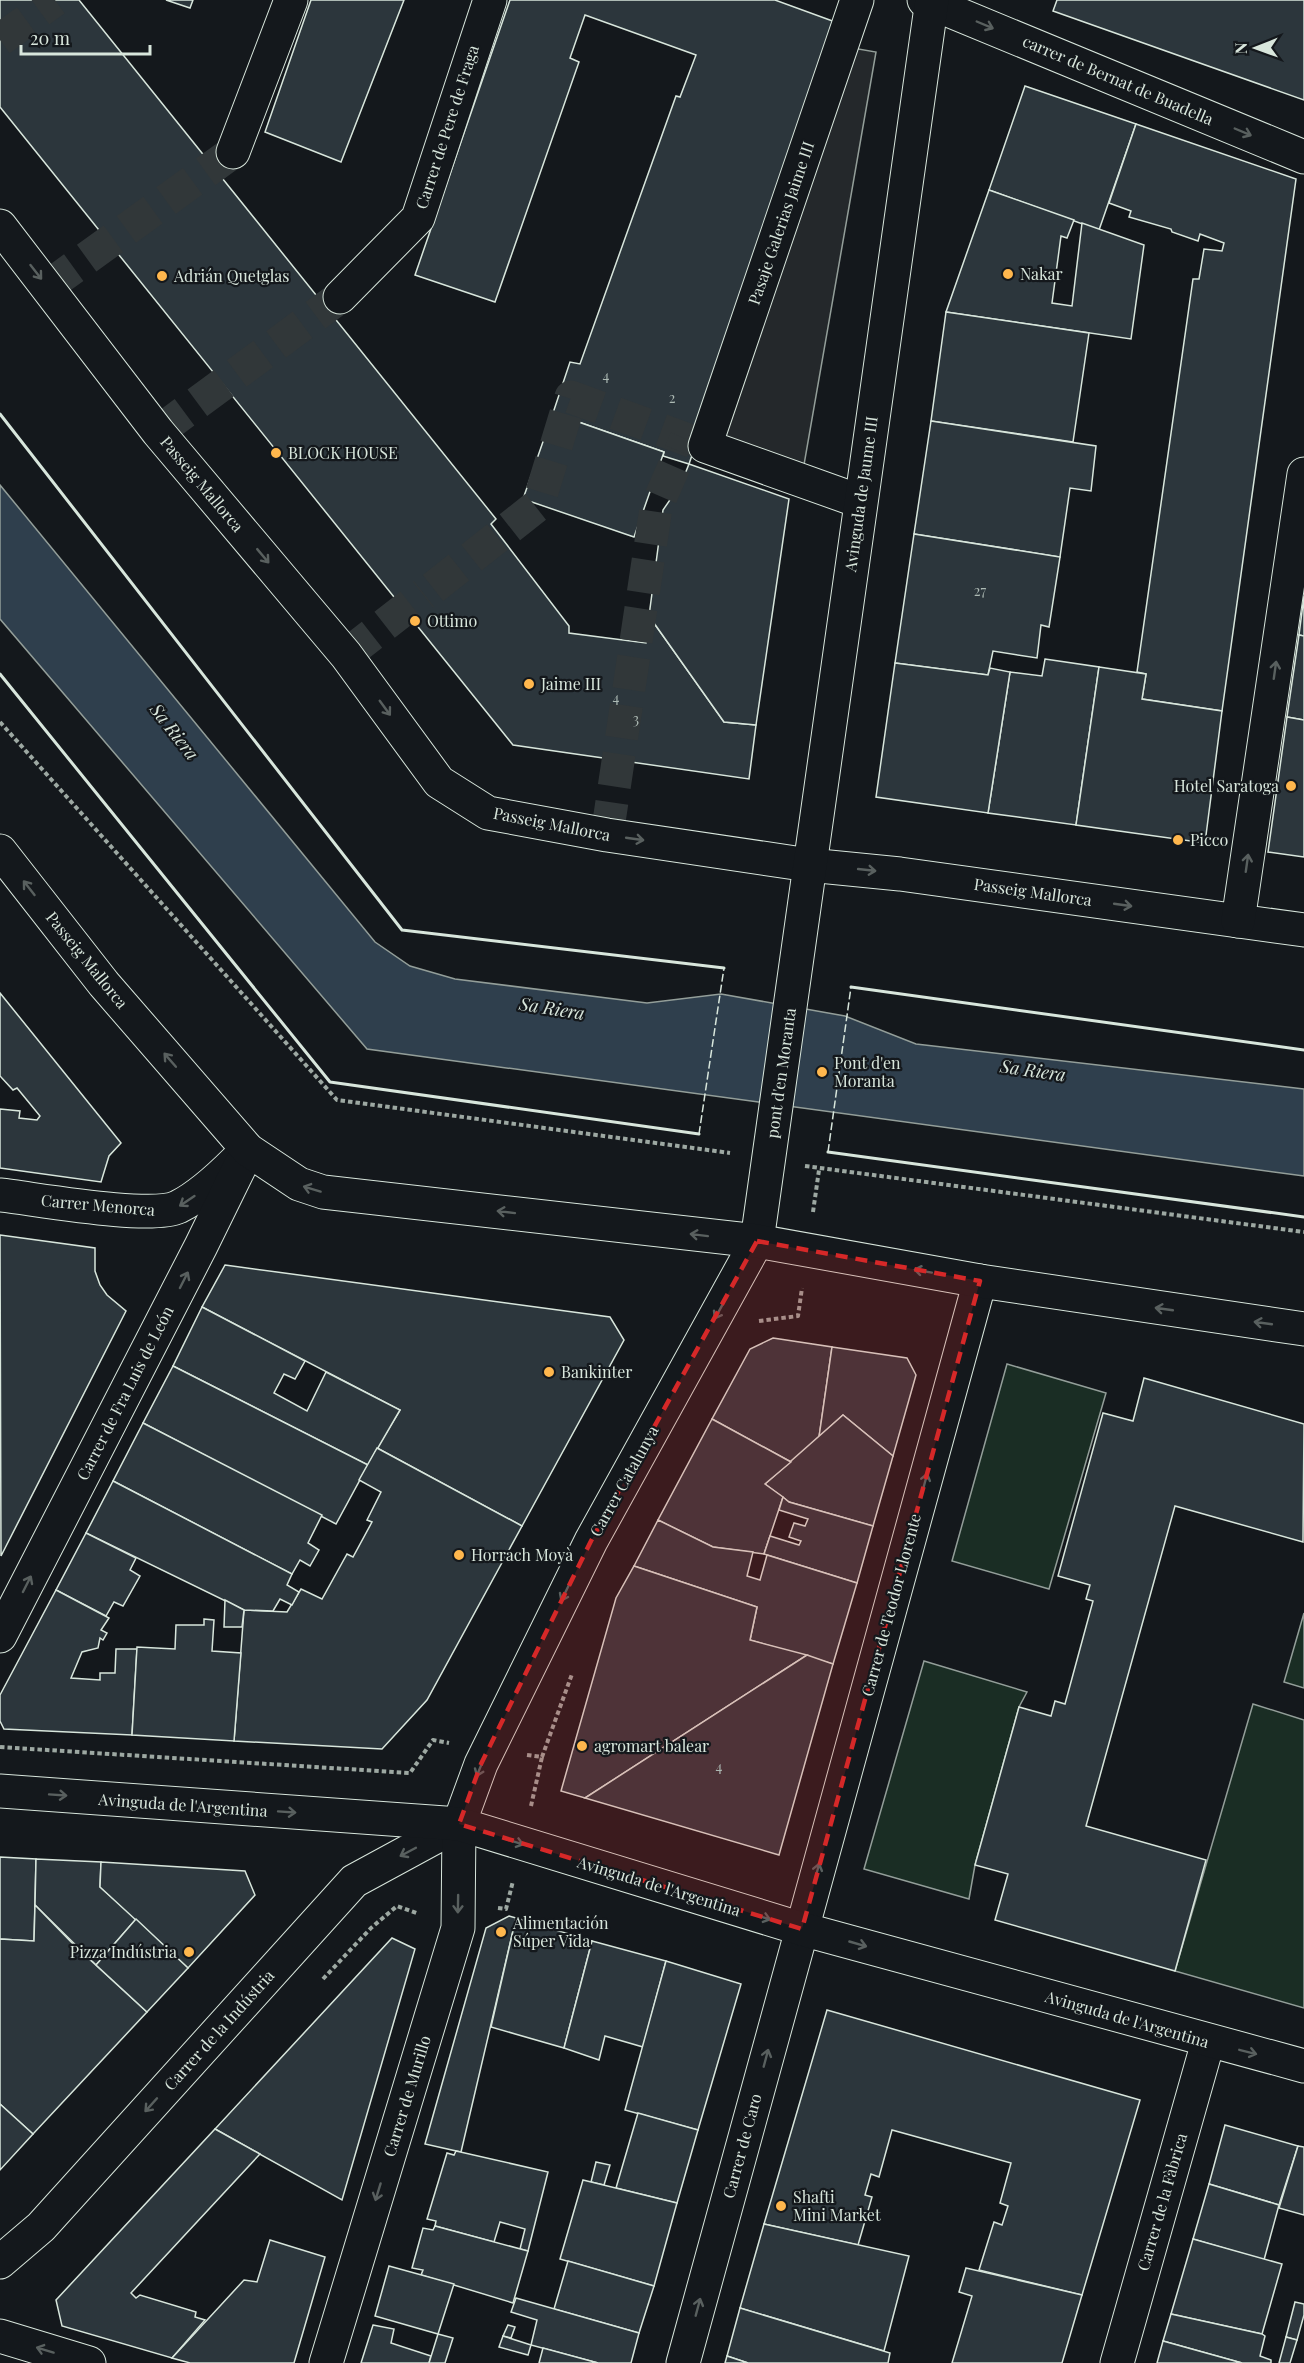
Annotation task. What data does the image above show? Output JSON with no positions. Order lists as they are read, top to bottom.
{
  "streets": {
    "street": [
      "carrer de Bernat de Buadella",
      "Carrer de Pere de Fraga",
      "Pasaje Galerias Jaime III",
      "Passeig Mallorca",
      "Avinguda de Jaume III",
      "pont d'en Moranta",
      "Carrer Menorca",
      "Carrer de Fra Luis de León",
      "Carrer Catalunya",
      "Carrer de Teodor Llorente",
      "Avinguda de l'Argentina",
      "Carrer de la Indústria",
      "Carrer de Murillo",
      "Carrer de Caro",
      "Carrer de la Fàbrica"
    ]
  },
  "crossings": [
    ["carrer de Bernat de Buadella", "Avinguda de Jaume III"],
    ["Pasaje Galerias Jaime III", "Avinguda de Jaume III"],
    ["Passeig Mallorca", "Avinguda de Jaume III"],
    ["Passeig Mallorca", "Carrer Menorca"],
    ["Passeig Mallorca", "Carrer de Fra Luis de León"],
    ["Passeig Mallorca", "Carrer Catalunya"],
    ["Passeig Mallorca", "Carrer de Teodor Llorente"],
    ["Avinguda de Jaume III", "pont d'en Moranta"],
    ["Carrer Menorca", "Carrer de Fra Luis de León"],
    ["Carrer Catalunya", "Avinguda de l'Argentina"],
    ["Carrer Catalunya", "Carrer de la Indústria"],
    ["Carrer Catalunya", "Carrer de Murillo"],
    ["Carrer de Teodor Llorente", "Avinguda de l'Argentina"],
    ["Carrer de Teodor Llorente", "Carrer de Caro"],
    ["Avinguda de l'Argentina", "Carrer de la Indústria"],
    ["Avinguda de l'Argentina", "Carrer de Murillo"],
    ["Avinguda de l'Argentina", "Carrer de Caro"],
    ["Avinguda de l'Argentina", "Carrer de la Fàbrica"],
    ["Carrer de la Indústria", "Carrer de Murillo"]
  ],
  "one_way": [
    "carrer de Bernat de Buadella",
    "Carrer Menorca",
    "Carrer de Fra Luis de León",
    "Carrer Catalunya",
    "Carrer de Teodor Llorente",
    "Avinguda de l'Argentina",
    "Carrer de la Indústria",
    "Carrer de Murillo",
    "Carrer de Caro"
  ],
  "water": ["Sa Riera"],
  "places": [
    "Nakar",
    "Adrián Quetglas",
    "BLOCK HOUSE",
    "Ottimo",
    "Jaime III",
    "Hotel Saratoga",
    "Picco",
    "Pont d'en Moranta",
    "Bankinter",
    "Horrach Moyà",
    "agromart balear",
    "Alimentación Súper Vida",
    "Pizza Indústria",
    "Shafti Mini Market"
  ],
  "house_numbers": [
    "4",
    "2",
    "27",
    "4",
    "3",
    "4"
  ],
  "scale_bar": "20 m",
  "north": "left"
}
